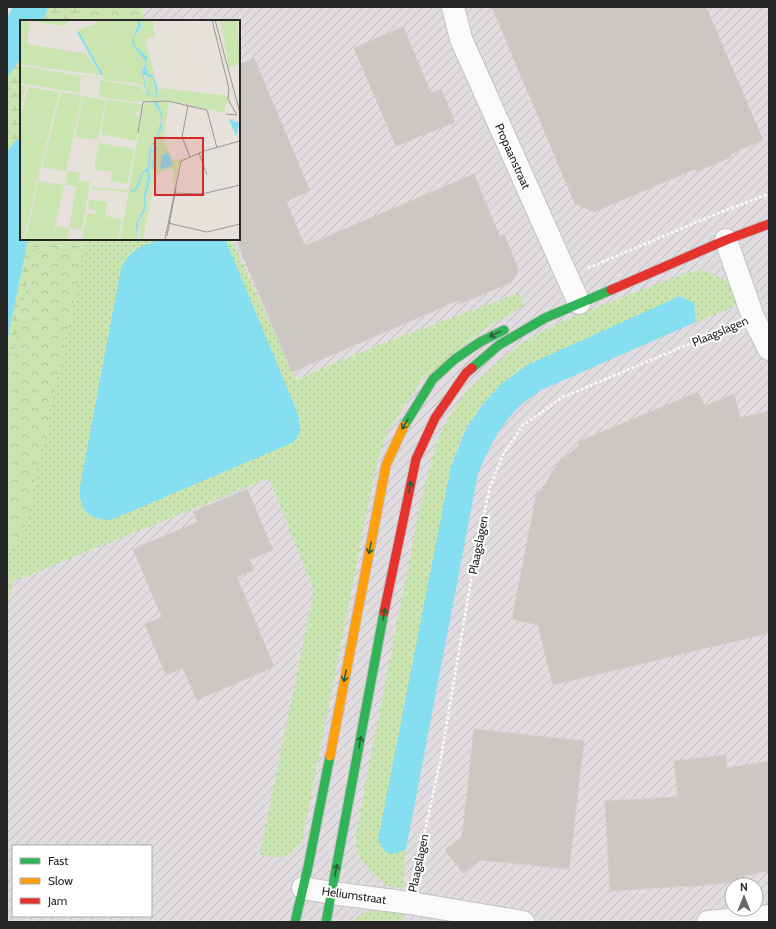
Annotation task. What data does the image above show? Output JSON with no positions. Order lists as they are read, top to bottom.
{
  "streets": {
    "street": ["Propaanstraat", "Plaagslagen", "Heliumstraat"]
  },
  "crossings": [
    ["Plaagslagen", "Heliumstraat"]
  ],
  "legend": ["Fast", "Slow", "Jam"],
  "north": "top"
}
